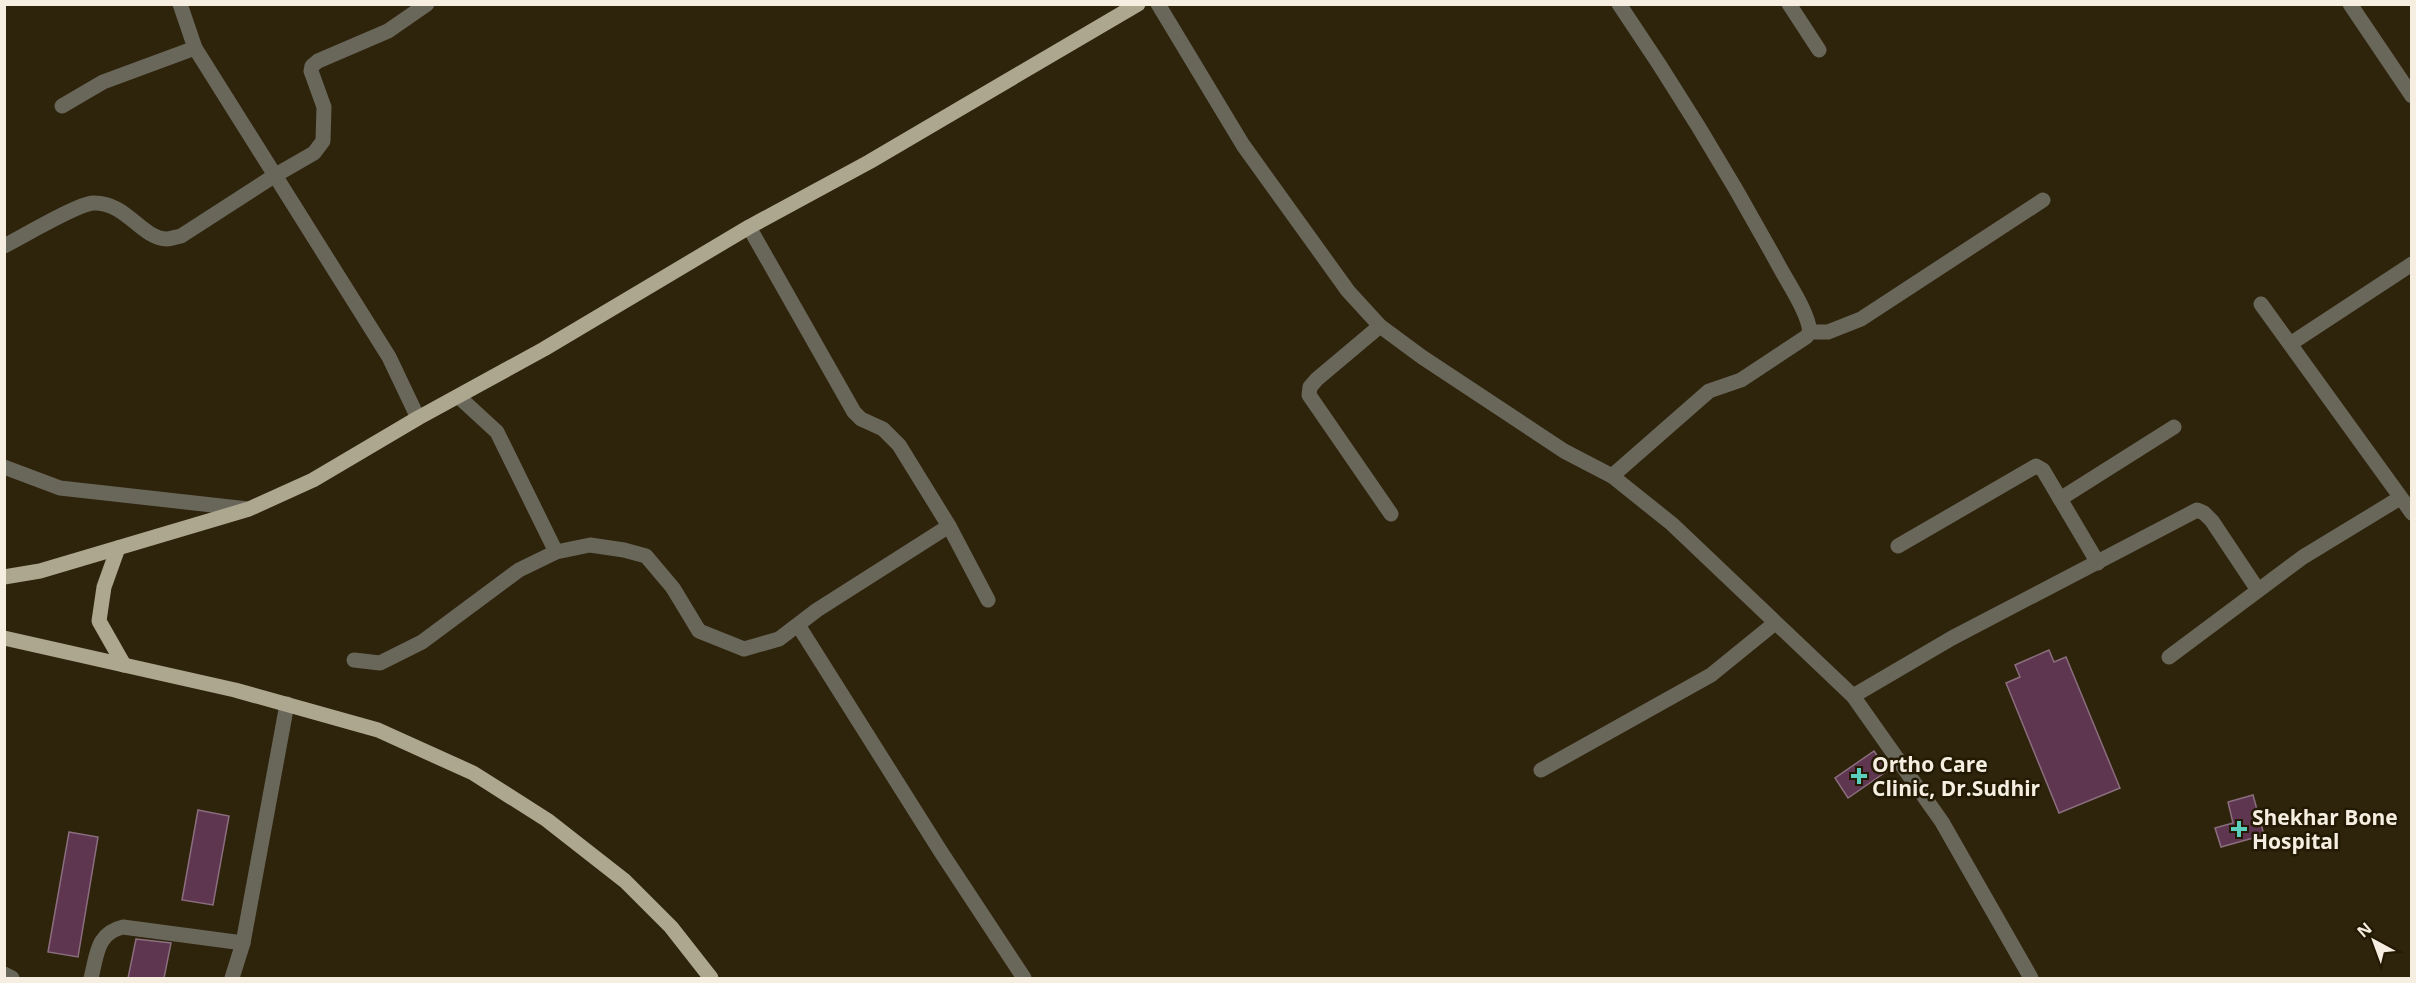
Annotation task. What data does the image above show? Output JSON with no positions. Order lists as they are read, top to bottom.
{
  "places": {
    "health": ["Ortho Care Clinic, Dr.Sudhir", "Shekhar Bone Hospital"]
  },
  "north": "top left"
}
